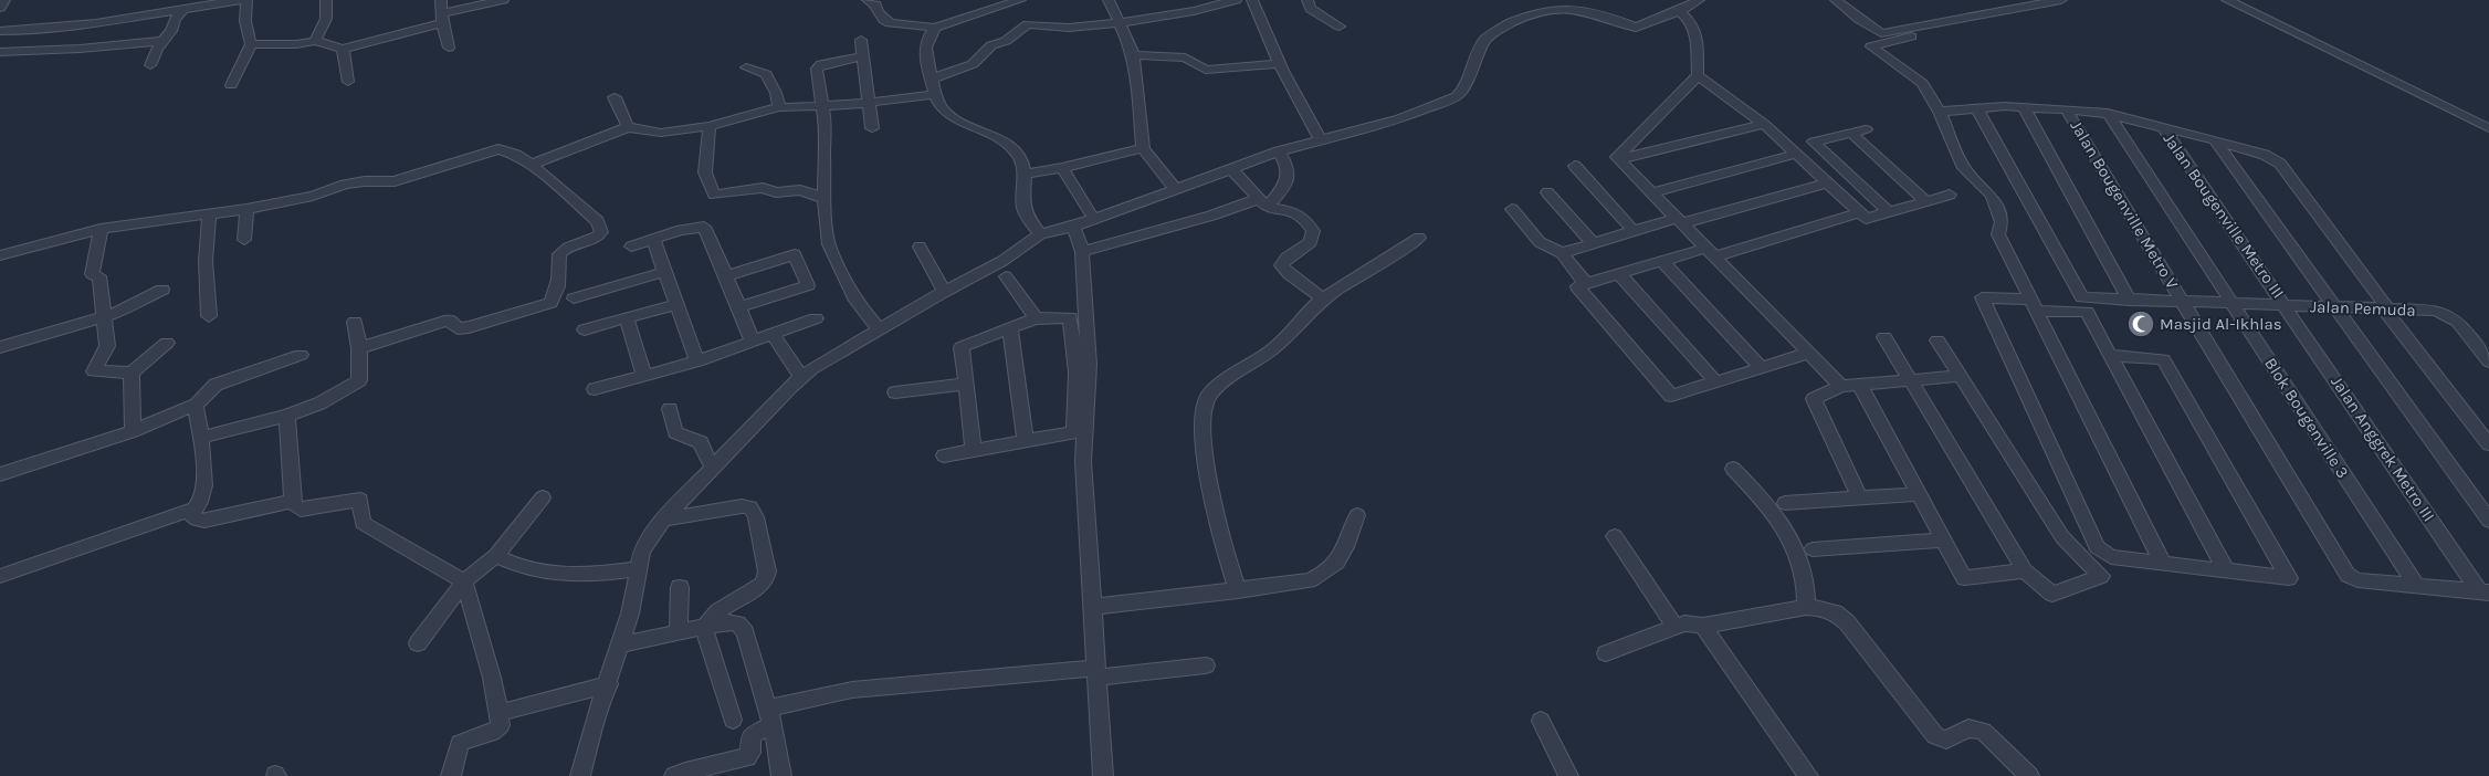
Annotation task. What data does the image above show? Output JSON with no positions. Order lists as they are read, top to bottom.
{
  "streets": {
    "street": [
      "Jalan Bougenville Metro V",
      "Jalan Bougenville Metro III",
      "Jalan Pemuda",
      "Blok Bougenville 3",
      "Jalan Anggrek Metro III"
    ]
  },
  "crossings": [
    ["Jalan Bougenville Metro V", "Jalan Pemuda"],
    ["Jalan Bougenville Metro V", "Blok Bougenville 3"],
    ["Jalan Bougenville Metro III", "Jalan Pemuda"],
    ["Jalan Bougenville Metro III", "Jalan Anggrek Metro III"],
    ["Jalan Pemuda", "Blok Bougenville 3"],
    ["Jalan Pemuda", "Jalan Anggrek Metro III"]
  ],
  "places": {
    "mosque": ["Masjid Al-Ikhlas"]
  }
}
